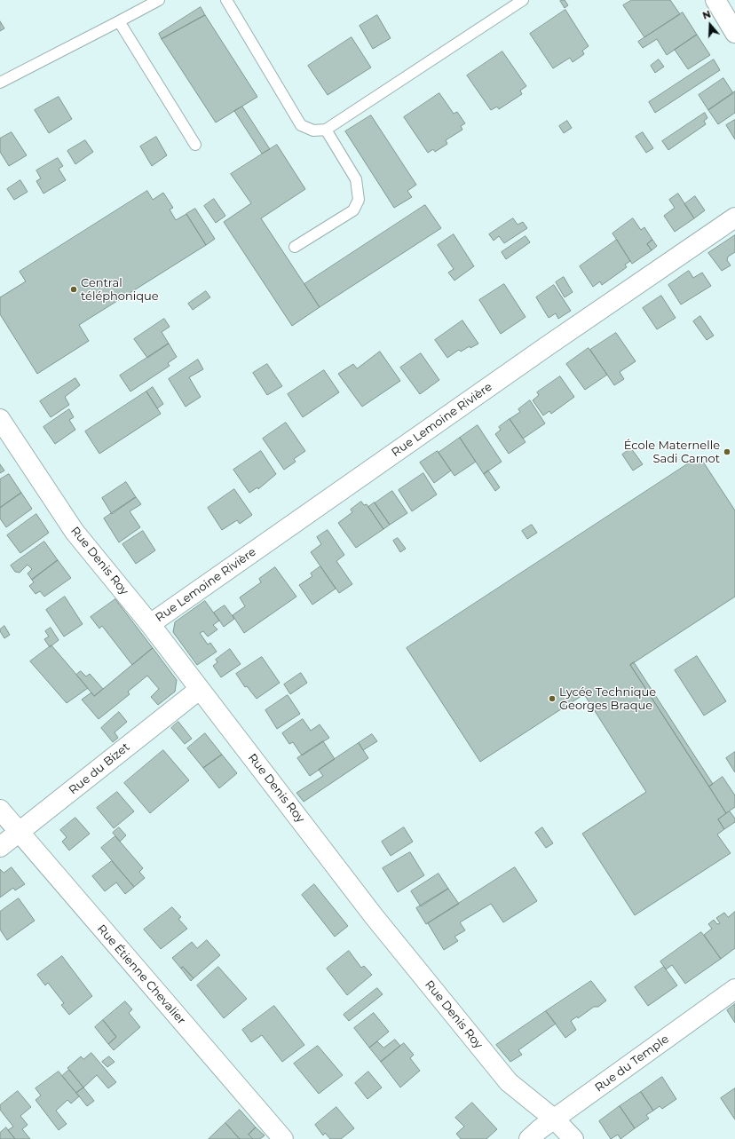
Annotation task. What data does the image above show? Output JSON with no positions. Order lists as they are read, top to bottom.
{
  "streets": {
    "street": [
      "Rue Lemoine Rivière",
      "Rue Denis Roy",
      "Rue du Bizet",
      "Rue Étienne Chevalier",
      "Rue du Temple"
    ]
  },
  "crossings": [
    ["Rue Lemoine Rivière", "Rue Denis Roy"],
    ["Rue Denis Roy", "Rue du Bizet"],
    ["Rue Denis Roy", "Rue du Temple"],
    ["Rue du Bizet", "Rue Étienne Chevalier"]
  ],
  "places": ["Central téléphonique", "École Maternelle Sadi Carnot", "Lycée Technique Georges Braque"],
  "north": "top"
}
